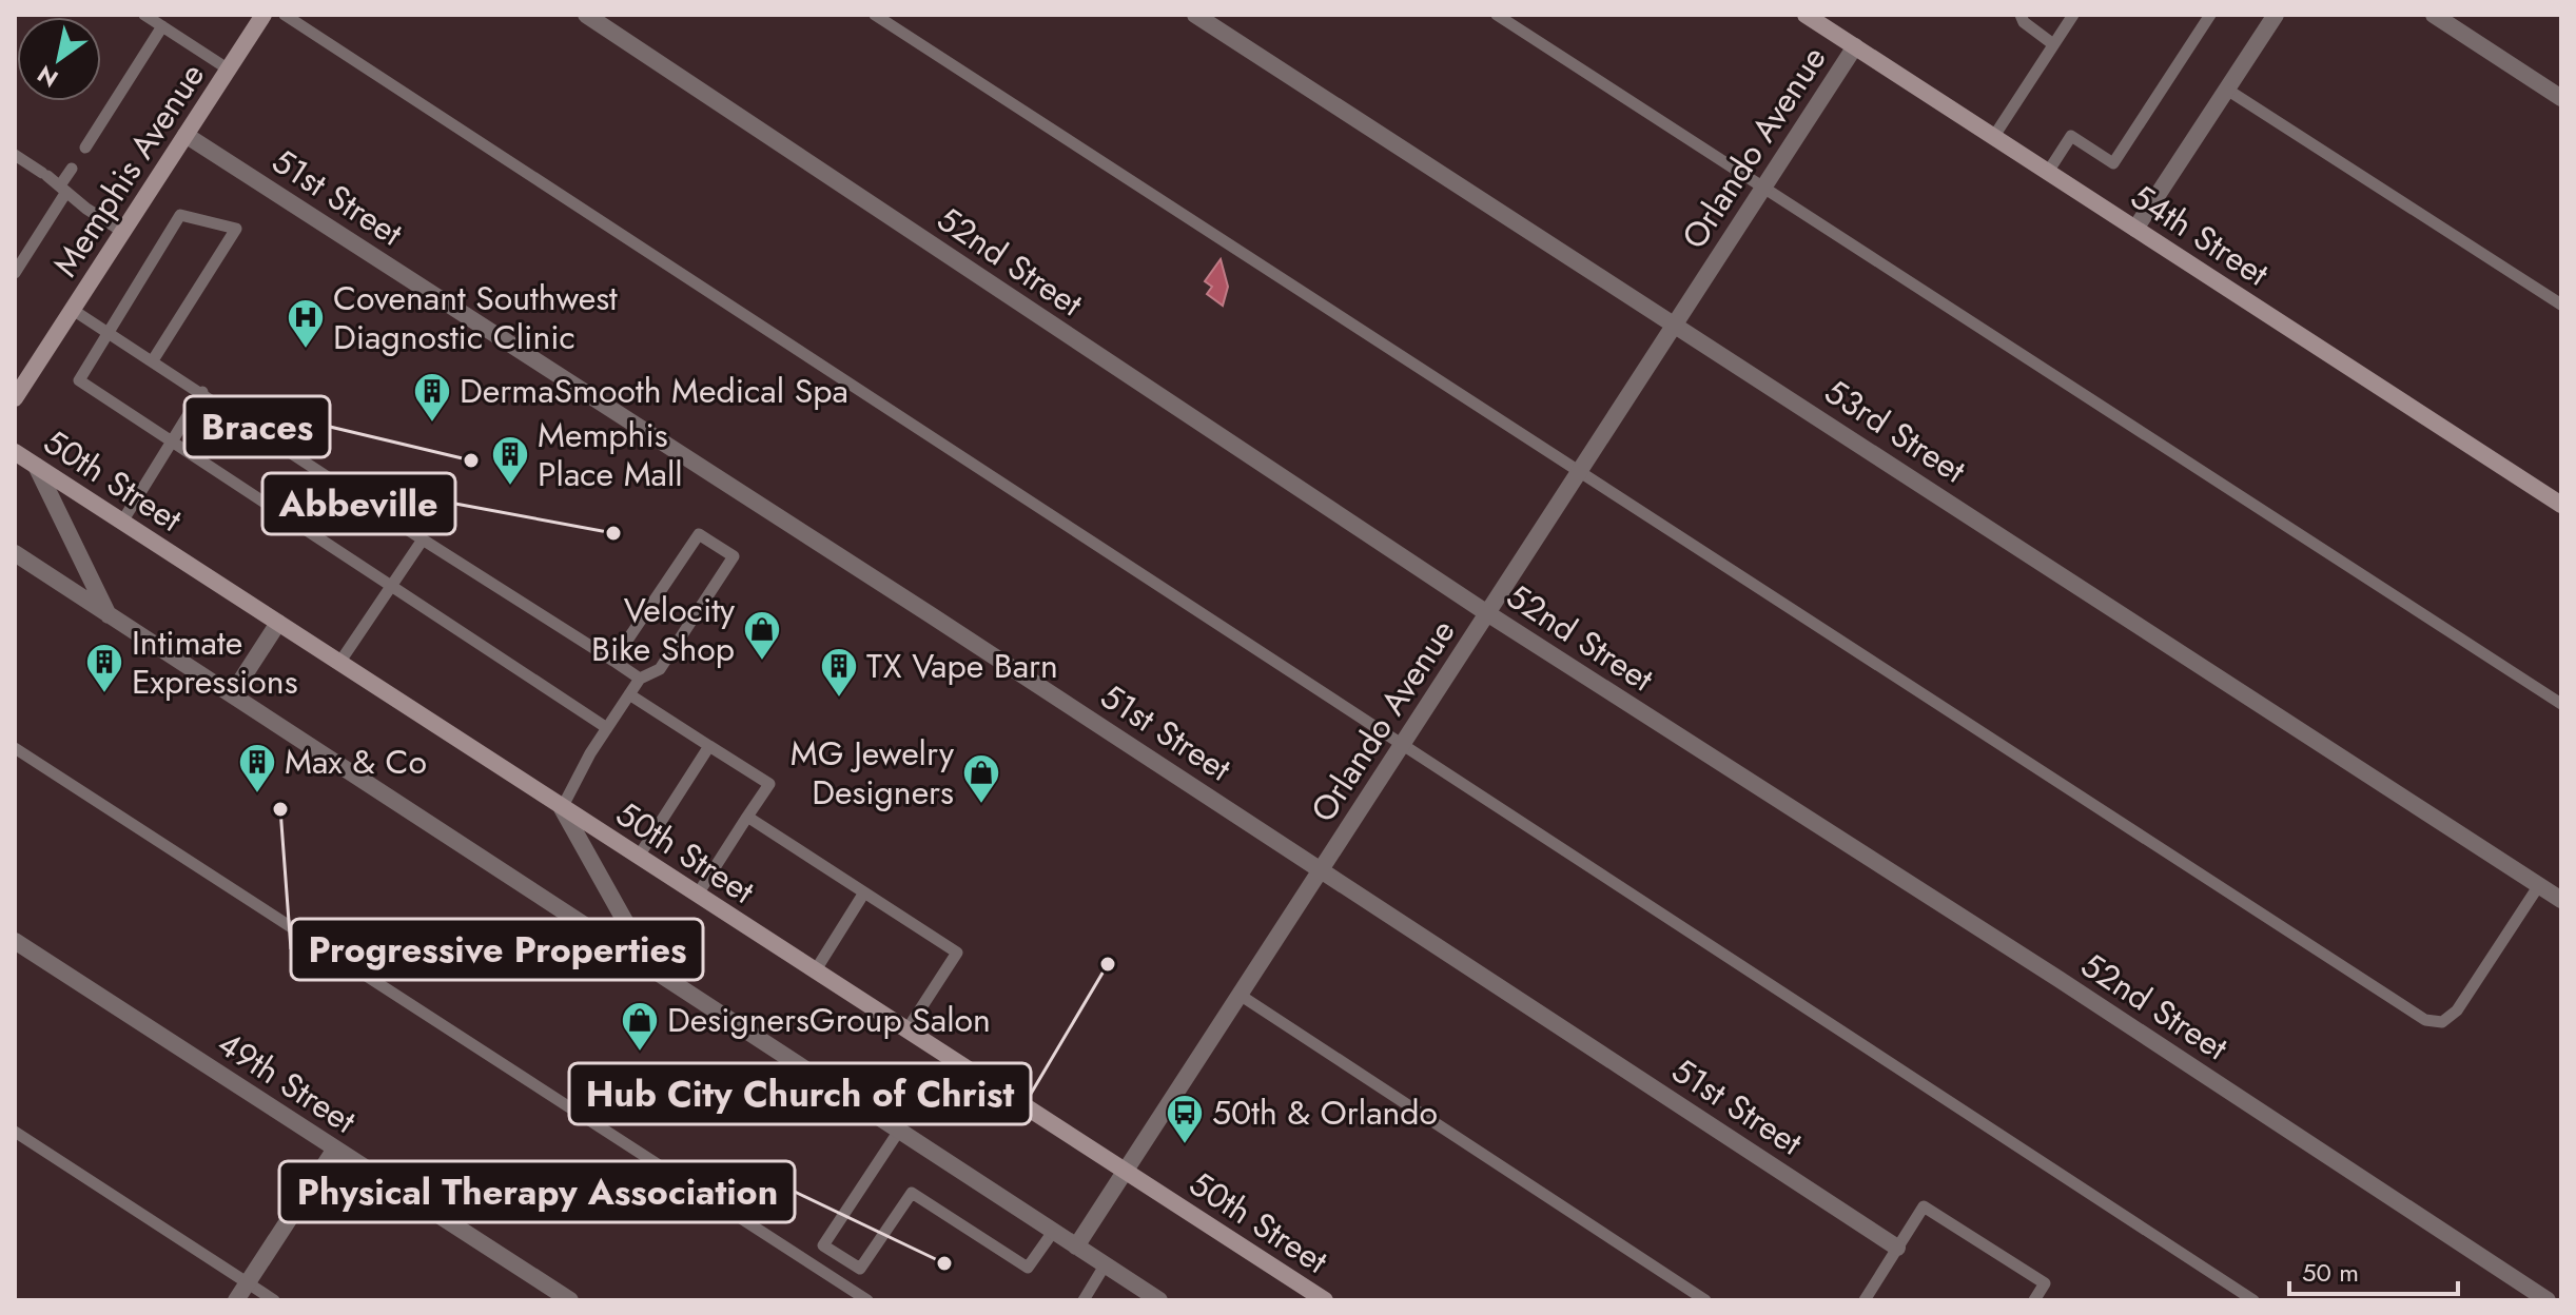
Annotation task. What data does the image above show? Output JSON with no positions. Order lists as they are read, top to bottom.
{
  "streets": {
    "main road": ["Memphis Avenue", "54th Street", "50th Street"],
    "street": [
      "Orlando Avenue",
      "51st Street",
      "52nd Street",
      "53rd Street",
      "49th Street"
    ]
  },
  "crossings": [
    ["Orlando Avenue", "51st Street"],
    ["Orlando Avenue", "54th Street"],
    ["Orlando Avenue", "52nd Street"],
    ["Orlando Avenue", "53rd Street"],
    ["Orlando Avenue", "50th Street"],
    ["Memphis Avenue", "51st Street"]
  ],
  "places": {
    "hospital": ["Covenant Southwest Diagnostic Clinic"],
    "building": [
      "DermaSmooth Medical Spa",
      "Memphis Place Mall",
      "Intimate Expressions",
      "TX Vape Barn",
      "Max & Co"
    ],
    "other": [
      "Braces",
      "Abbeville",
      "Progressive Properties",
      "Hub City Church of Christ",
      "Physical Therapy Association"
    ],
    "shop": ["Velocity Bike Shop", "MG Jewelry Designers", "DesignersGroup Salon"],
    "bus stop": ["50th & Orlando"]
  },
  "scale_bar": "50 m",
  "north": "bottom left"
}
